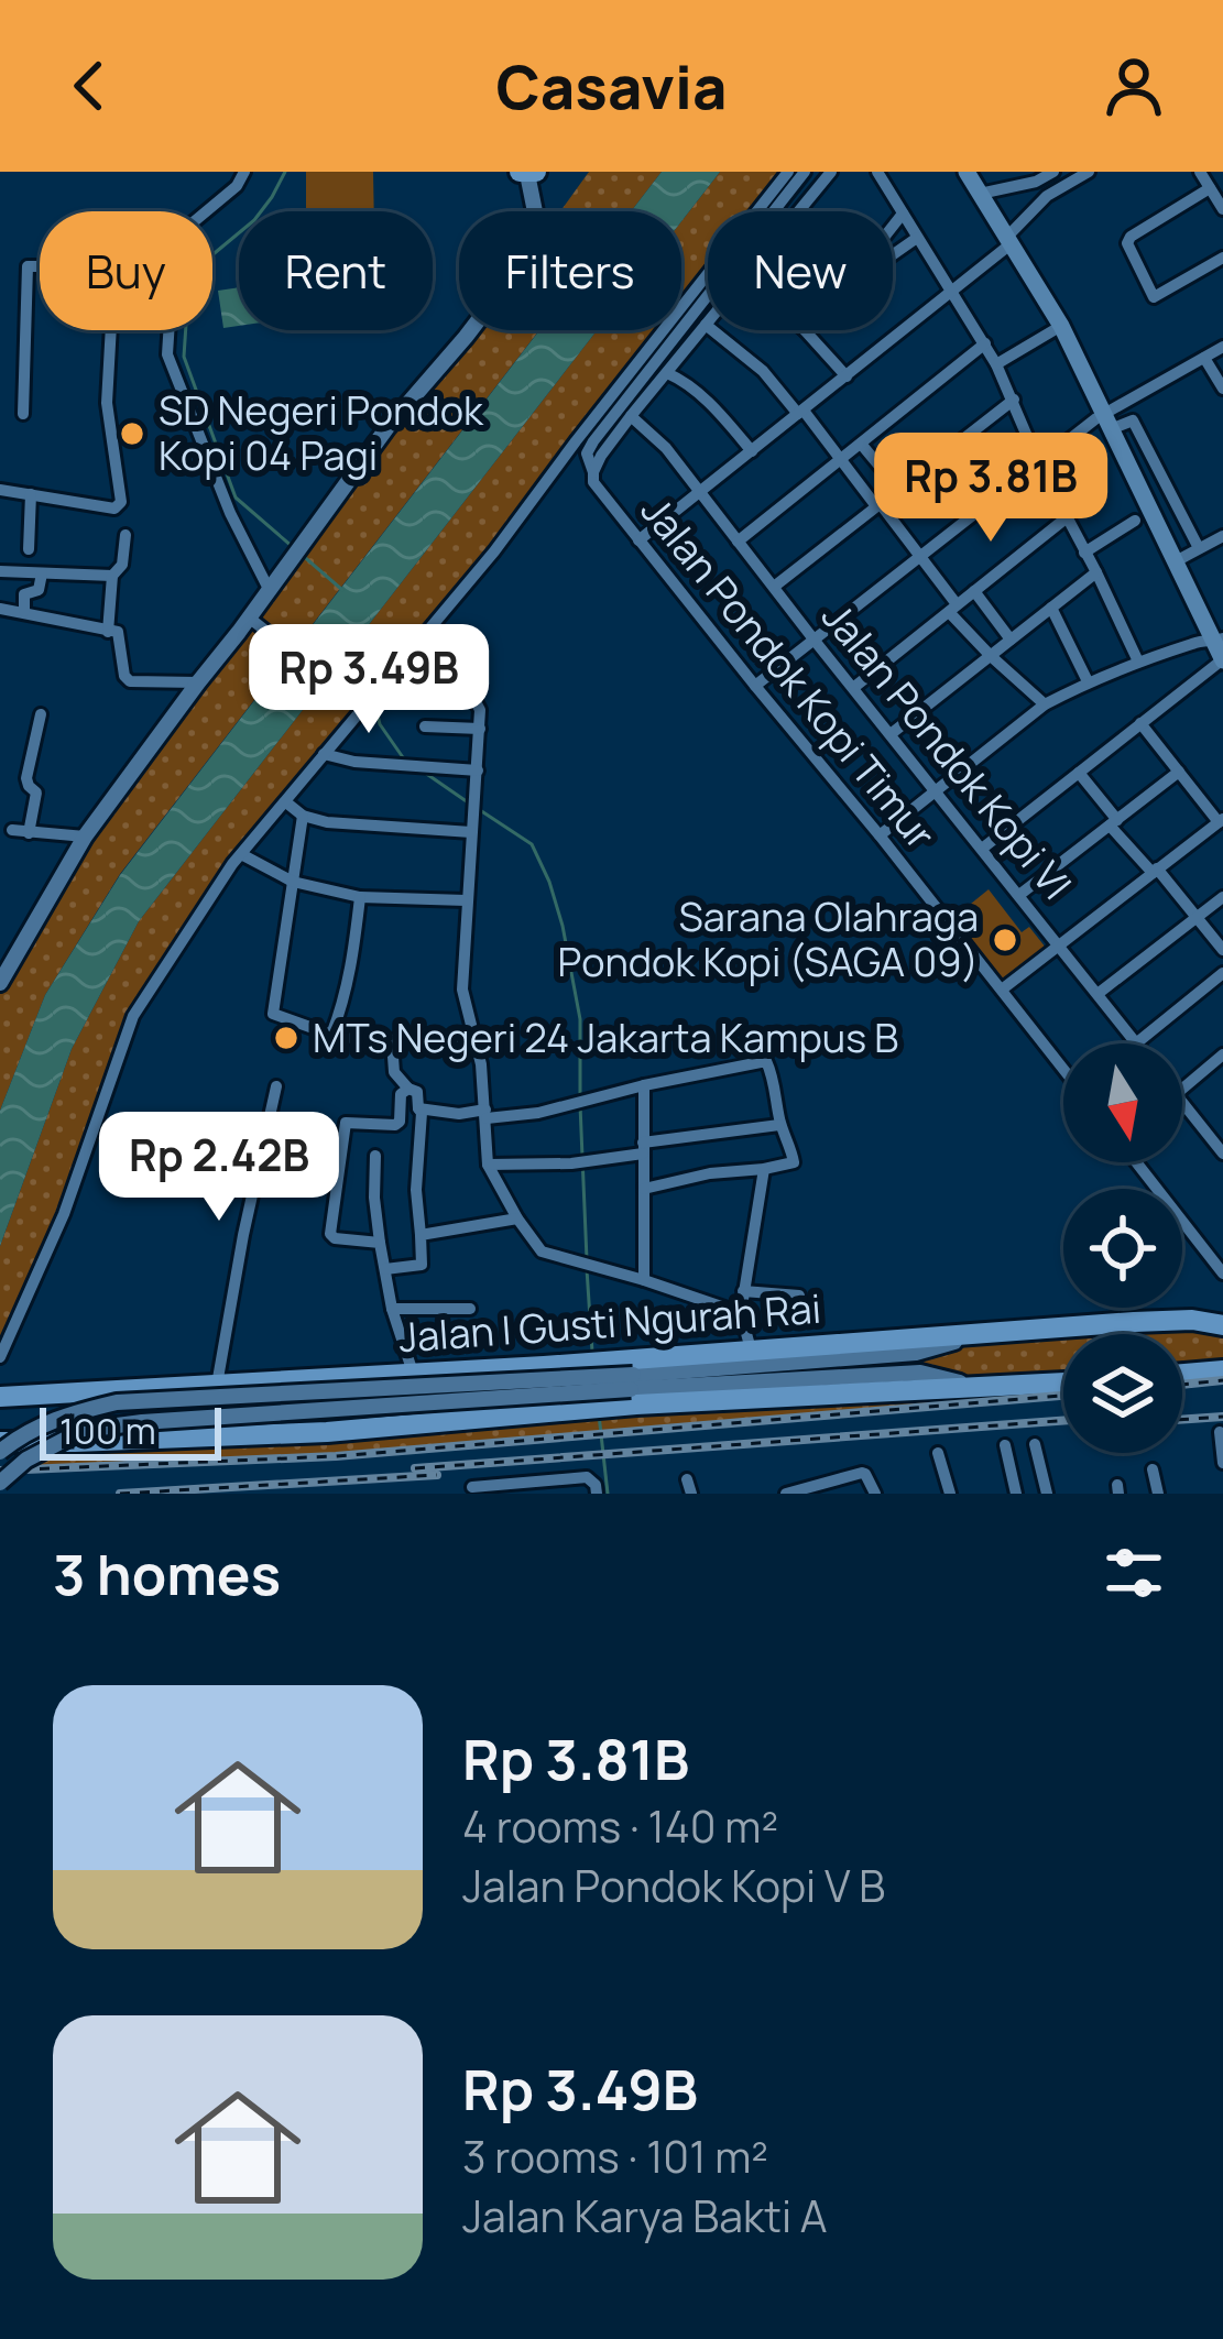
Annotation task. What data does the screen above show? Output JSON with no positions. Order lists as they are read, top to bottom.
{
  "streets": {
    "main road": ["Jalan I Gusti Ngurah Rai"],
    "street": ["Jalan Pondok Kopi Timur", "Jalan Pondok Kopi VI"]
  },
  "crossings": [
    ["Jalan Pondok Kopi Timur", "Jalan Pondok Kopi VI"]
  ],
  "places": ["SD Negeri Pondok Kopi 04 Pagi", "Sarana Olahraga Pondok Kopi (SAGA 09)", "MTs Negeri 24 Jakarta Kampus B"],
  "scale_bar": "100 m",
  "north": "bottom",
  "page": {
    "header": "Casavia",
    "chip": [
      "Buy",
      "Rent",
      "Filters",
      "New"
    ],
    "price": ["Rp 3.81B", "Rp 3.49B", "Rp 2.42B"],
    "scale": "100 m",
    "heading": "3 homes",
    "list": [
      {
        "name": "Rp 3.81B",
        "note": "4 rooms · 140 m² · Jalan Pondok Kopi V B"
      },
      {
        "name": "Rp 3.49B",
        "note": "3 rooms · 101 m² · Jalan Karya Bakti A"
      }
    ]
  }
}
